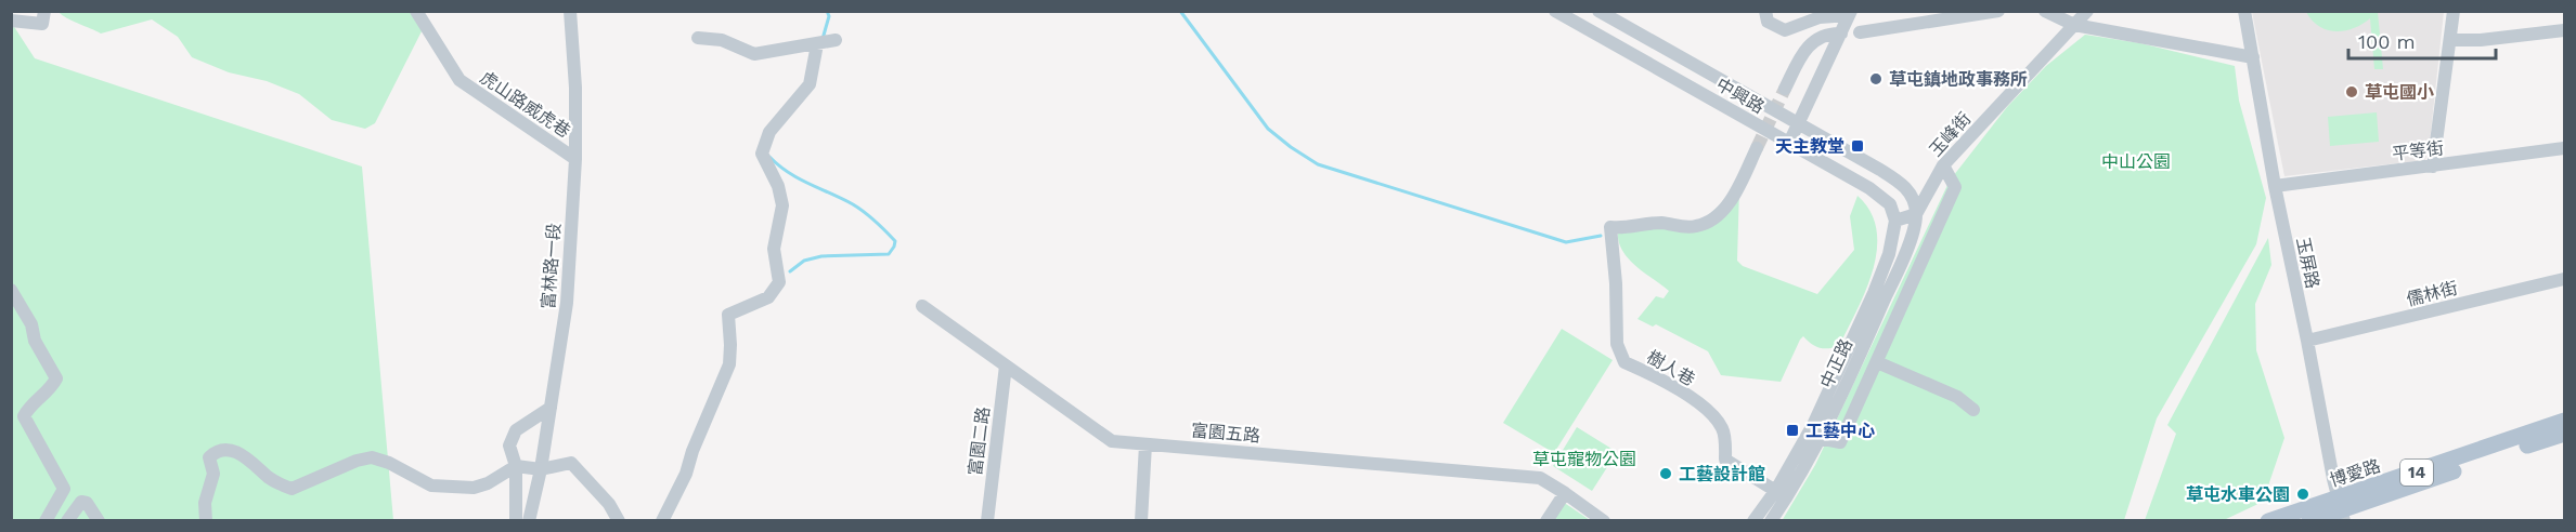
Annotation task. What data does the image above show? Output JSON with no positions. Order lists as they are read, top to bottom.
{
  "streets": {
    "main road": ["博愛路", "14"],
    "street": [
      "中興路",
      "虎山路威虎巷",
      "玉峰街",
      "平等街",
      "玉屏路",
      "富林路一段",
      "儒林街",
      "中正路",
      "樹人巷",
      "富園五路",
      "富園二路"
    ]
  },
  "crossings": [
    ["中興路", "玉峰街"],
    ["中興路", "中正路"],
    ["虎山路威虎巷", "富林路一段"],
    ["玉峰街", "中正路"],
    ["平等街", "玉屏路"],
    ["玉屏路", "儒林街"],
    ["玉屏路", "博愛路"],
    ["中正路", "樹人巷"],
    ["富園五路", "富園二路"]
  ],
  "parks": ["中山公園", "草屯寵物公園"],
  "places": {
    "other": [
      "草屯鎮地政事務所",
      "草屯國小",
      "工藝設計館",
      "草屯水車公園"
    ],
    "transit": ["天主教堂", "工藝中心"]
  },
  "scale_bar": "100 m"
}
